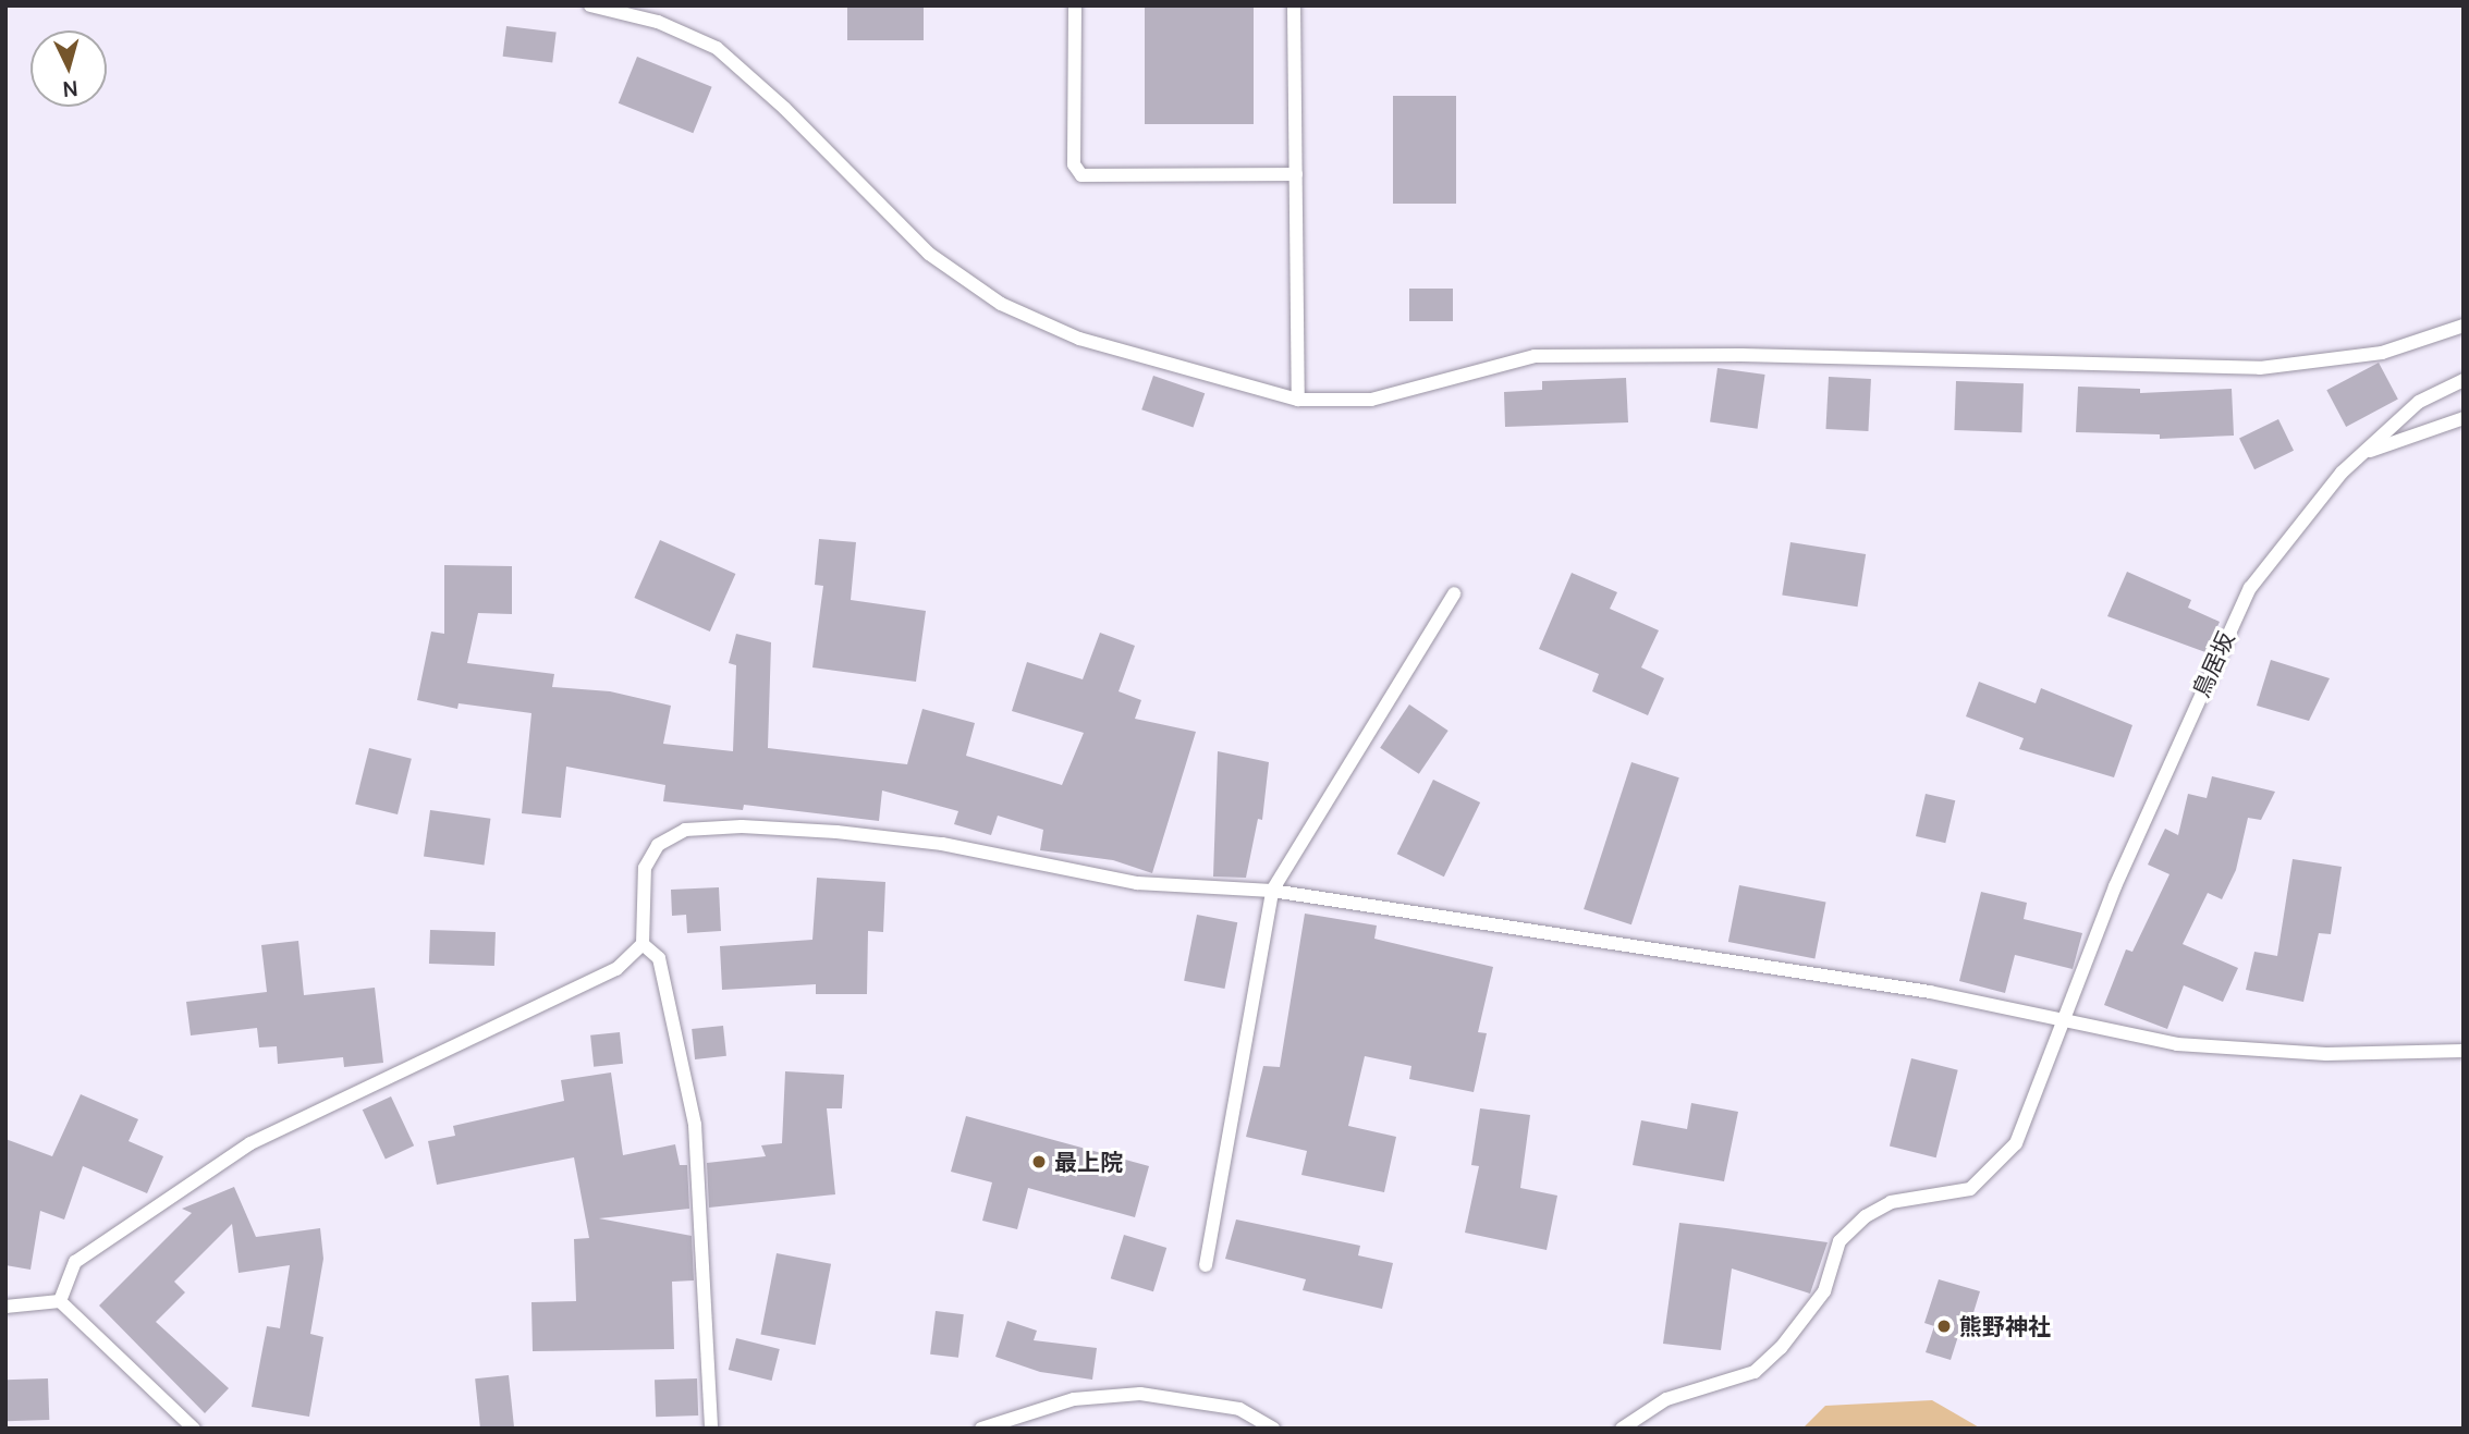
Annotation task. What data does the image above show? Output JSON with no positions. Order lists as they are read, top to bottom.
{
  "streets": {
    "lane": ["鳥居坂"]
  },
  "places": ["最上院", "熊野神社"],
  "north": "bottom"
}
